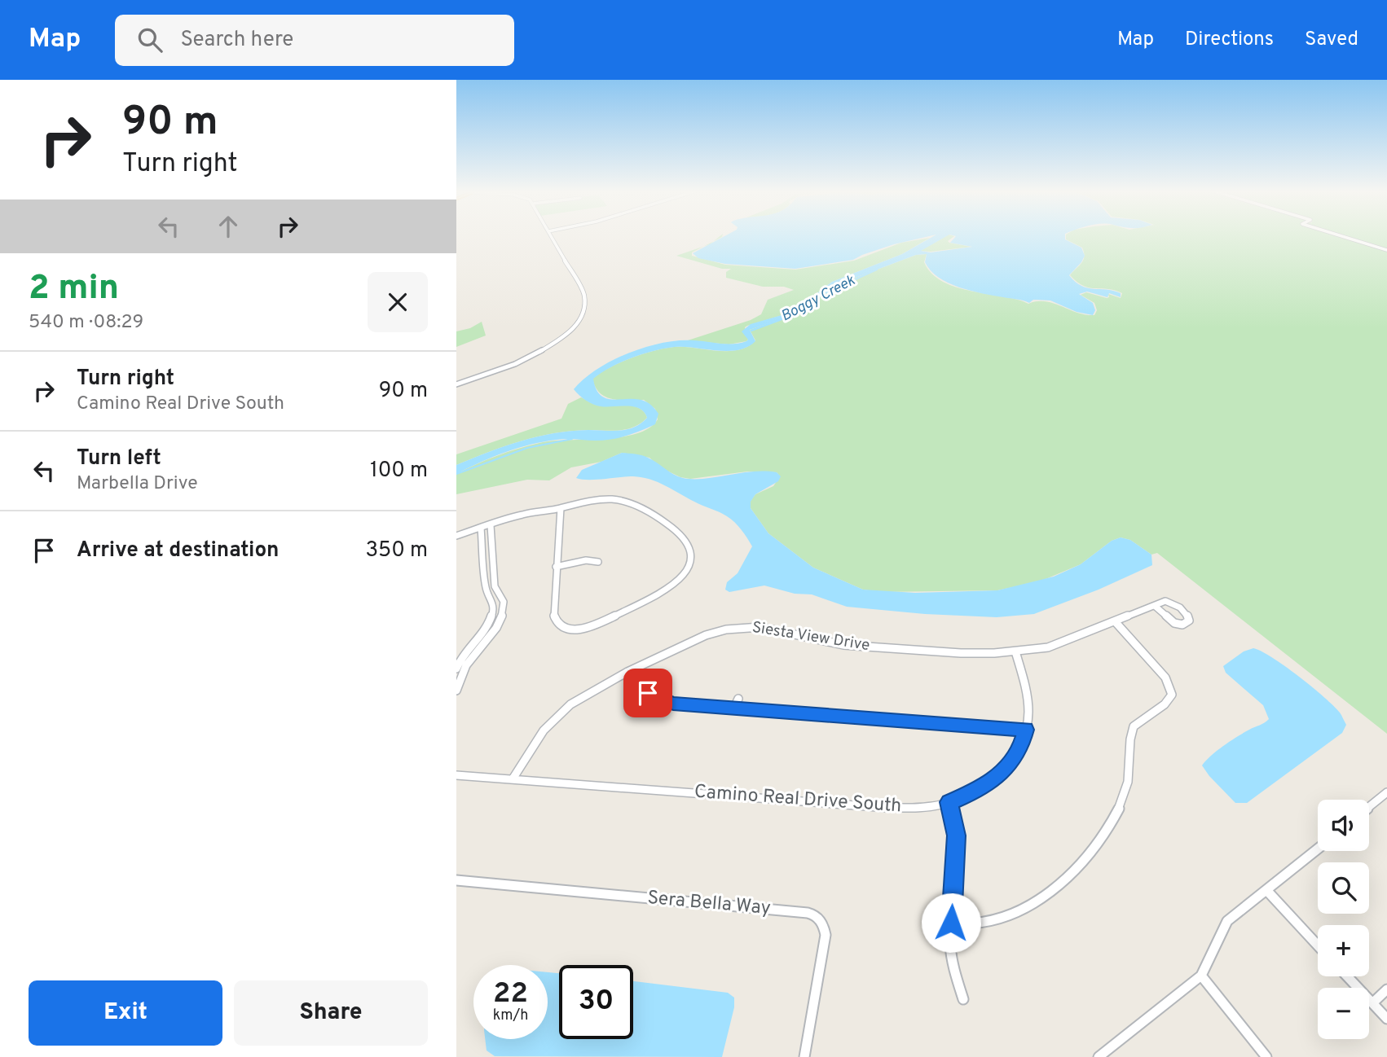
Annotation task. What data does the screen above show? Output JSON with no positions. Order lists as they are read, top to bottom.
{
  "streets": {
    "street": ["Siesta View Drive", "Camino Real Drive South", "Sera Bella Way"]
  },
  "crossings": [
    ["Siesta View Drive", "Camino Real Drive South"]
  ],
  "water": ["Boggy Creek"],
  "page": {
    "header": "Map",
    "search": "Search here",
    "nav": ["Map", "Directions", "Saved"],
    "turn": ["90 m", "Turn right"],
    "heading": ["2 min", "540 m · 08:29"],
    "list": [
      {
        "name": "Turn right",
        "note": "Camino Real Drive South",
        "value": "90 m"
      },
      {
        "name": "Turn left",
        "note": "Marbella Drive",
        "value": "100 m"
      },
      {
        "name": "Arrive at destination",
        "value": "350 m"
      }
    ],
    "map_buttons": ["+", "−"],
    "speed": "22 km/h",
    "limit": "30",
    "buttons": ["Exit", "Share"]
  }
}
